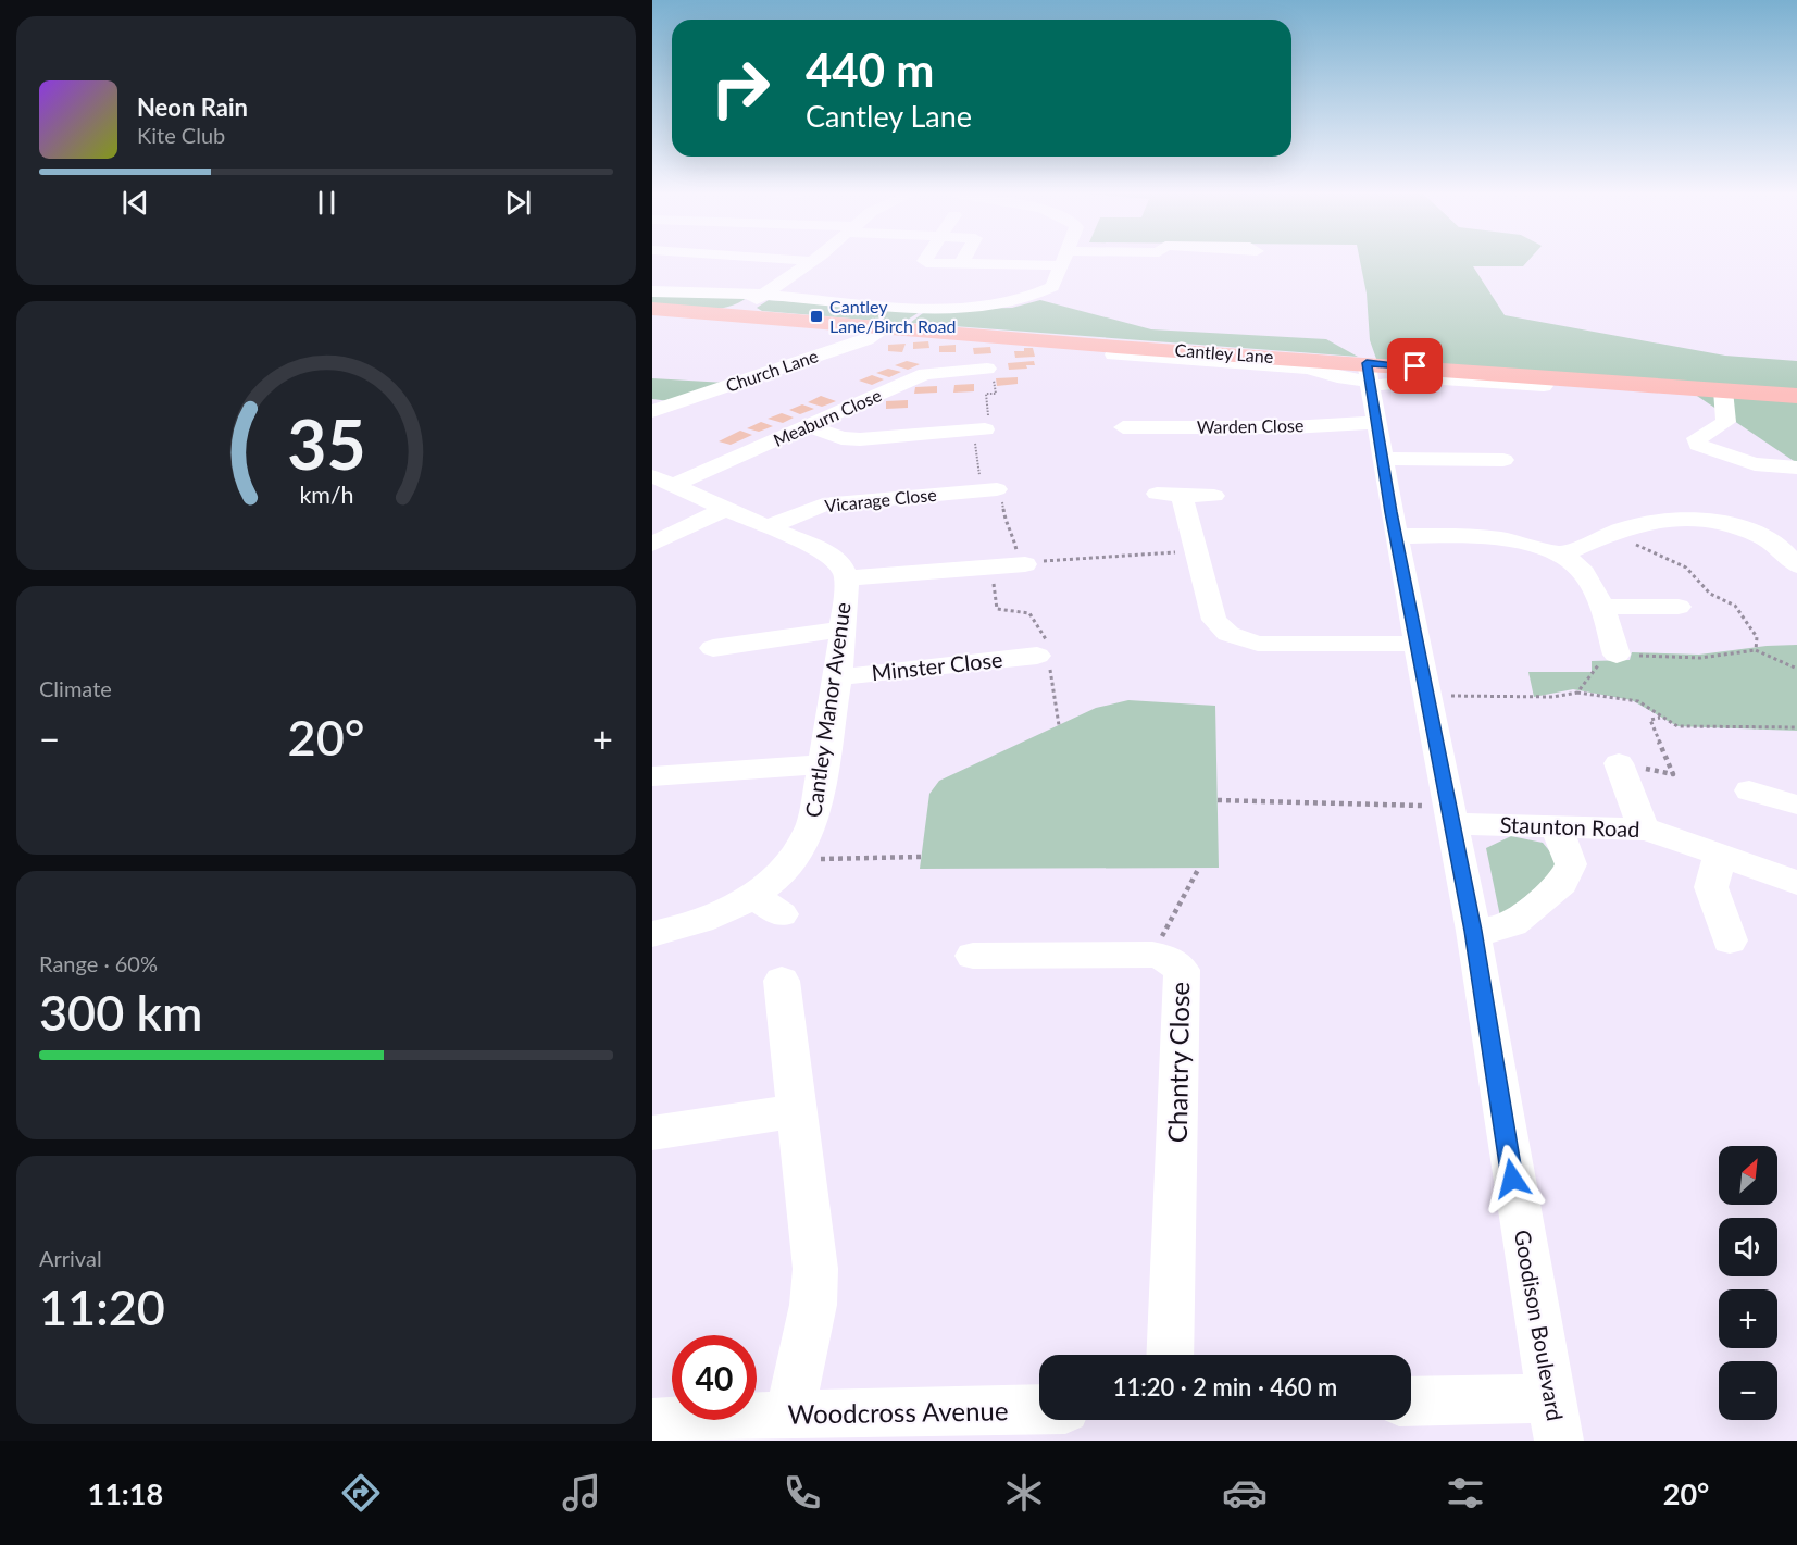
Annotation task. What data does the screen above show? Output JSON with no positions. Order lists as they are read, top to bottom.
{
  "streets": {
    "main road": ["Cantley Lane"],
    "street": [
      "Church Lane",
      "Meaburn Close",
      "Warden Close",
      "Vicarage Close",
      "Minster Close",
      "Cantley Manor Avenue",
      "Staunton Road",
      "Chantry Close",
      "Goodison Boulevard",
      "Woodcross Avenue"
    ]
  },
  "crossings": [
    ["Cantley Lane", "Church Lane"],
    ["Cantley Lane", "Goodison Boulevard"],
    ["Meaburn Close", "Cantley Manor Avenue"],
    ["Warden Close", "Goodison Boulevard"],
    ["Vicarage Close", "Cantley Manor Avenue"],
    ["Minster Close", "Cantley Manor Avenue"],
    ["Staunton Road", "Goodison Boulevard"]
  ],
  "places": {
    "transit": ["Cantley Lane/Birch Road"]
  },
  "north": "top right",
  "page": {
    "turn": ["440 m", "Cantley Lane"],
    "song": ["Neon Rain", "Kite Club"],
    "tile": [
      "Climate",
      ["Range · 60%", "300 km"],
      ["Arrival", "11:20"]
    ],
    "heat": ["−", "20°", "+"],
    "map_buttons": ["+", "−"],
    "limit": "40",
    "trip": "11:20 · 2 min · 460 m",
    "tabs": ["11:18", "20°"],
    "gauge": ["35", "km/h"]
  }
}
